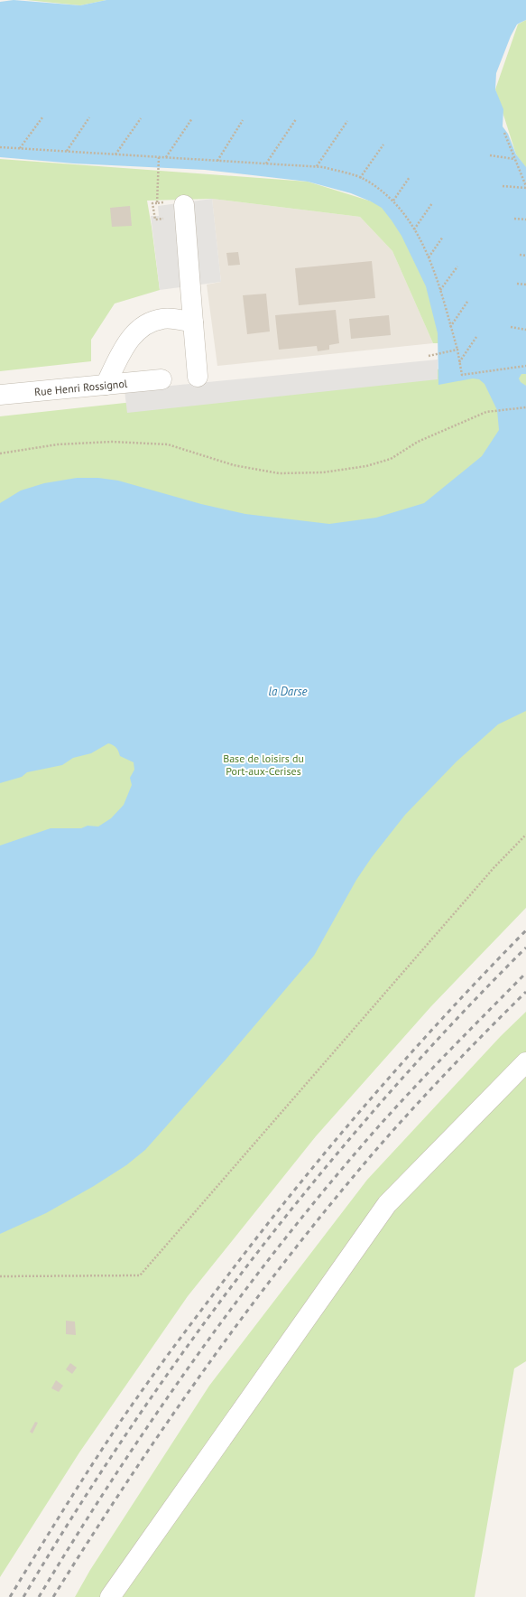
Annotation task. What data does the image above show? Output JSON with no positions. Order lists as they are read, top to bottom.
{
  "streets": {
    "street": ["Rue Henri Rossignol"]
  },
  "water": ["la Darse"],
  "parks": ["Base de loisirs du Port-aux-Cerises"]
}
